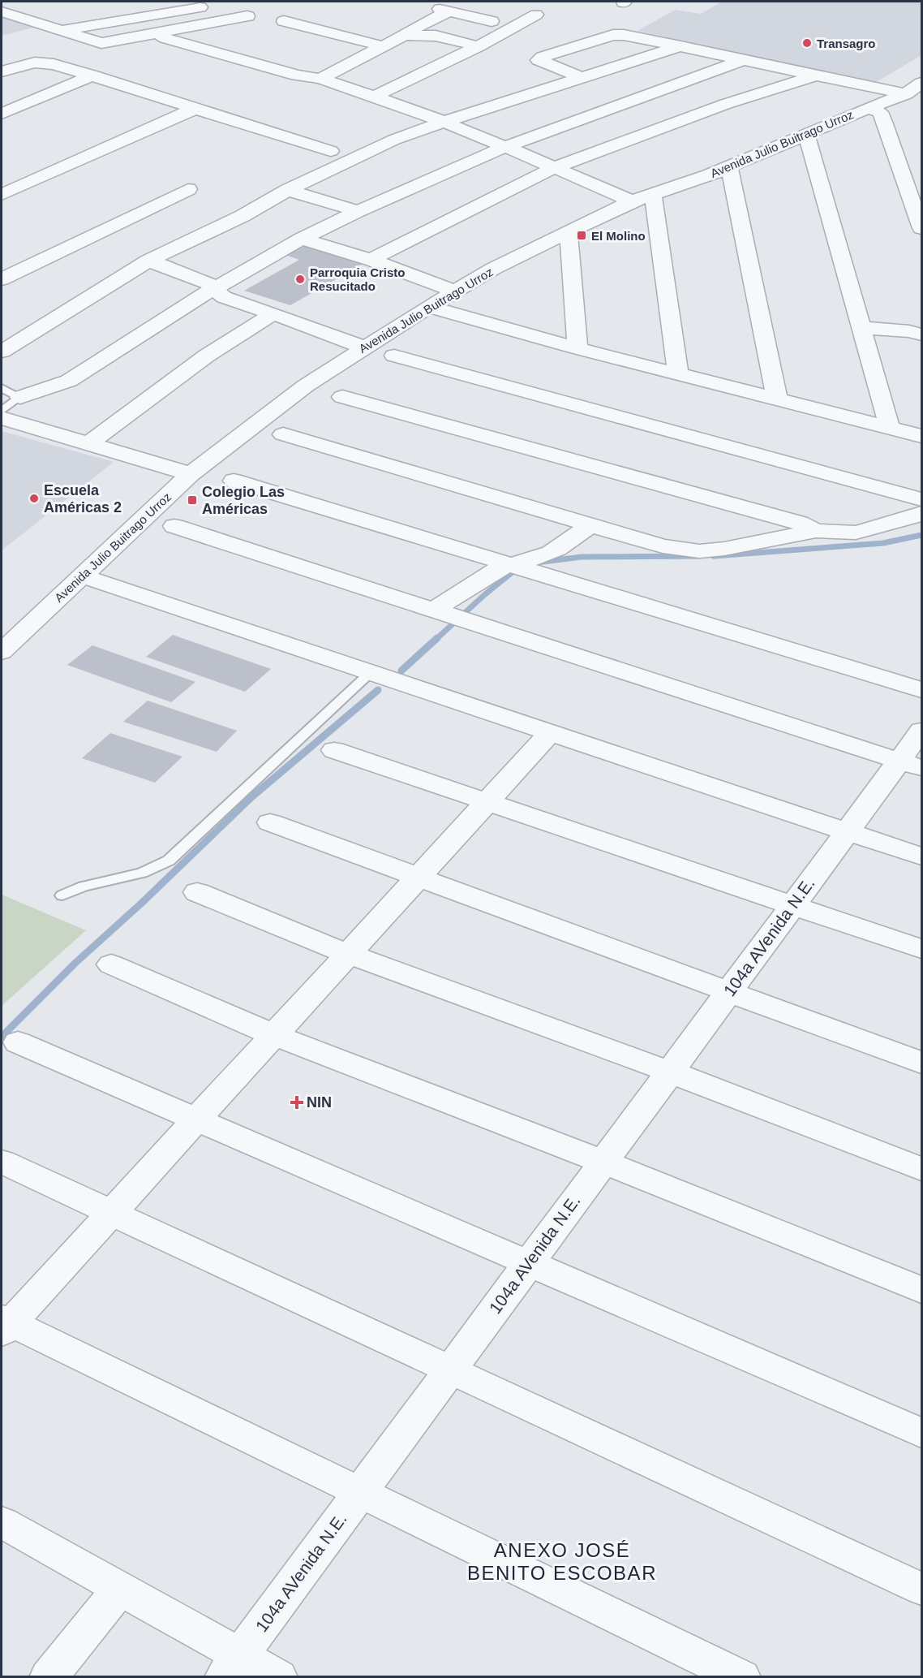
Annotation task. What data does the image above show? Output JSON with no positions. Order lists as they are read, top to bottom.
{
  "streets": {
    "street": ["Avenida Julio Buitrago Urroz", "104a AVenida N.E."]
  },
  "districts": ["ANEXO JOSÉ BENITO ESCOBAR"],
  "places": {
    "other": ["Transagro", "Parroquia Cristo Resucitado", "Escuela Américas 2"],
    "transit": ["El Molino", "Colegio Las Américas"],
    "health": ["NIN"]
  }
}
